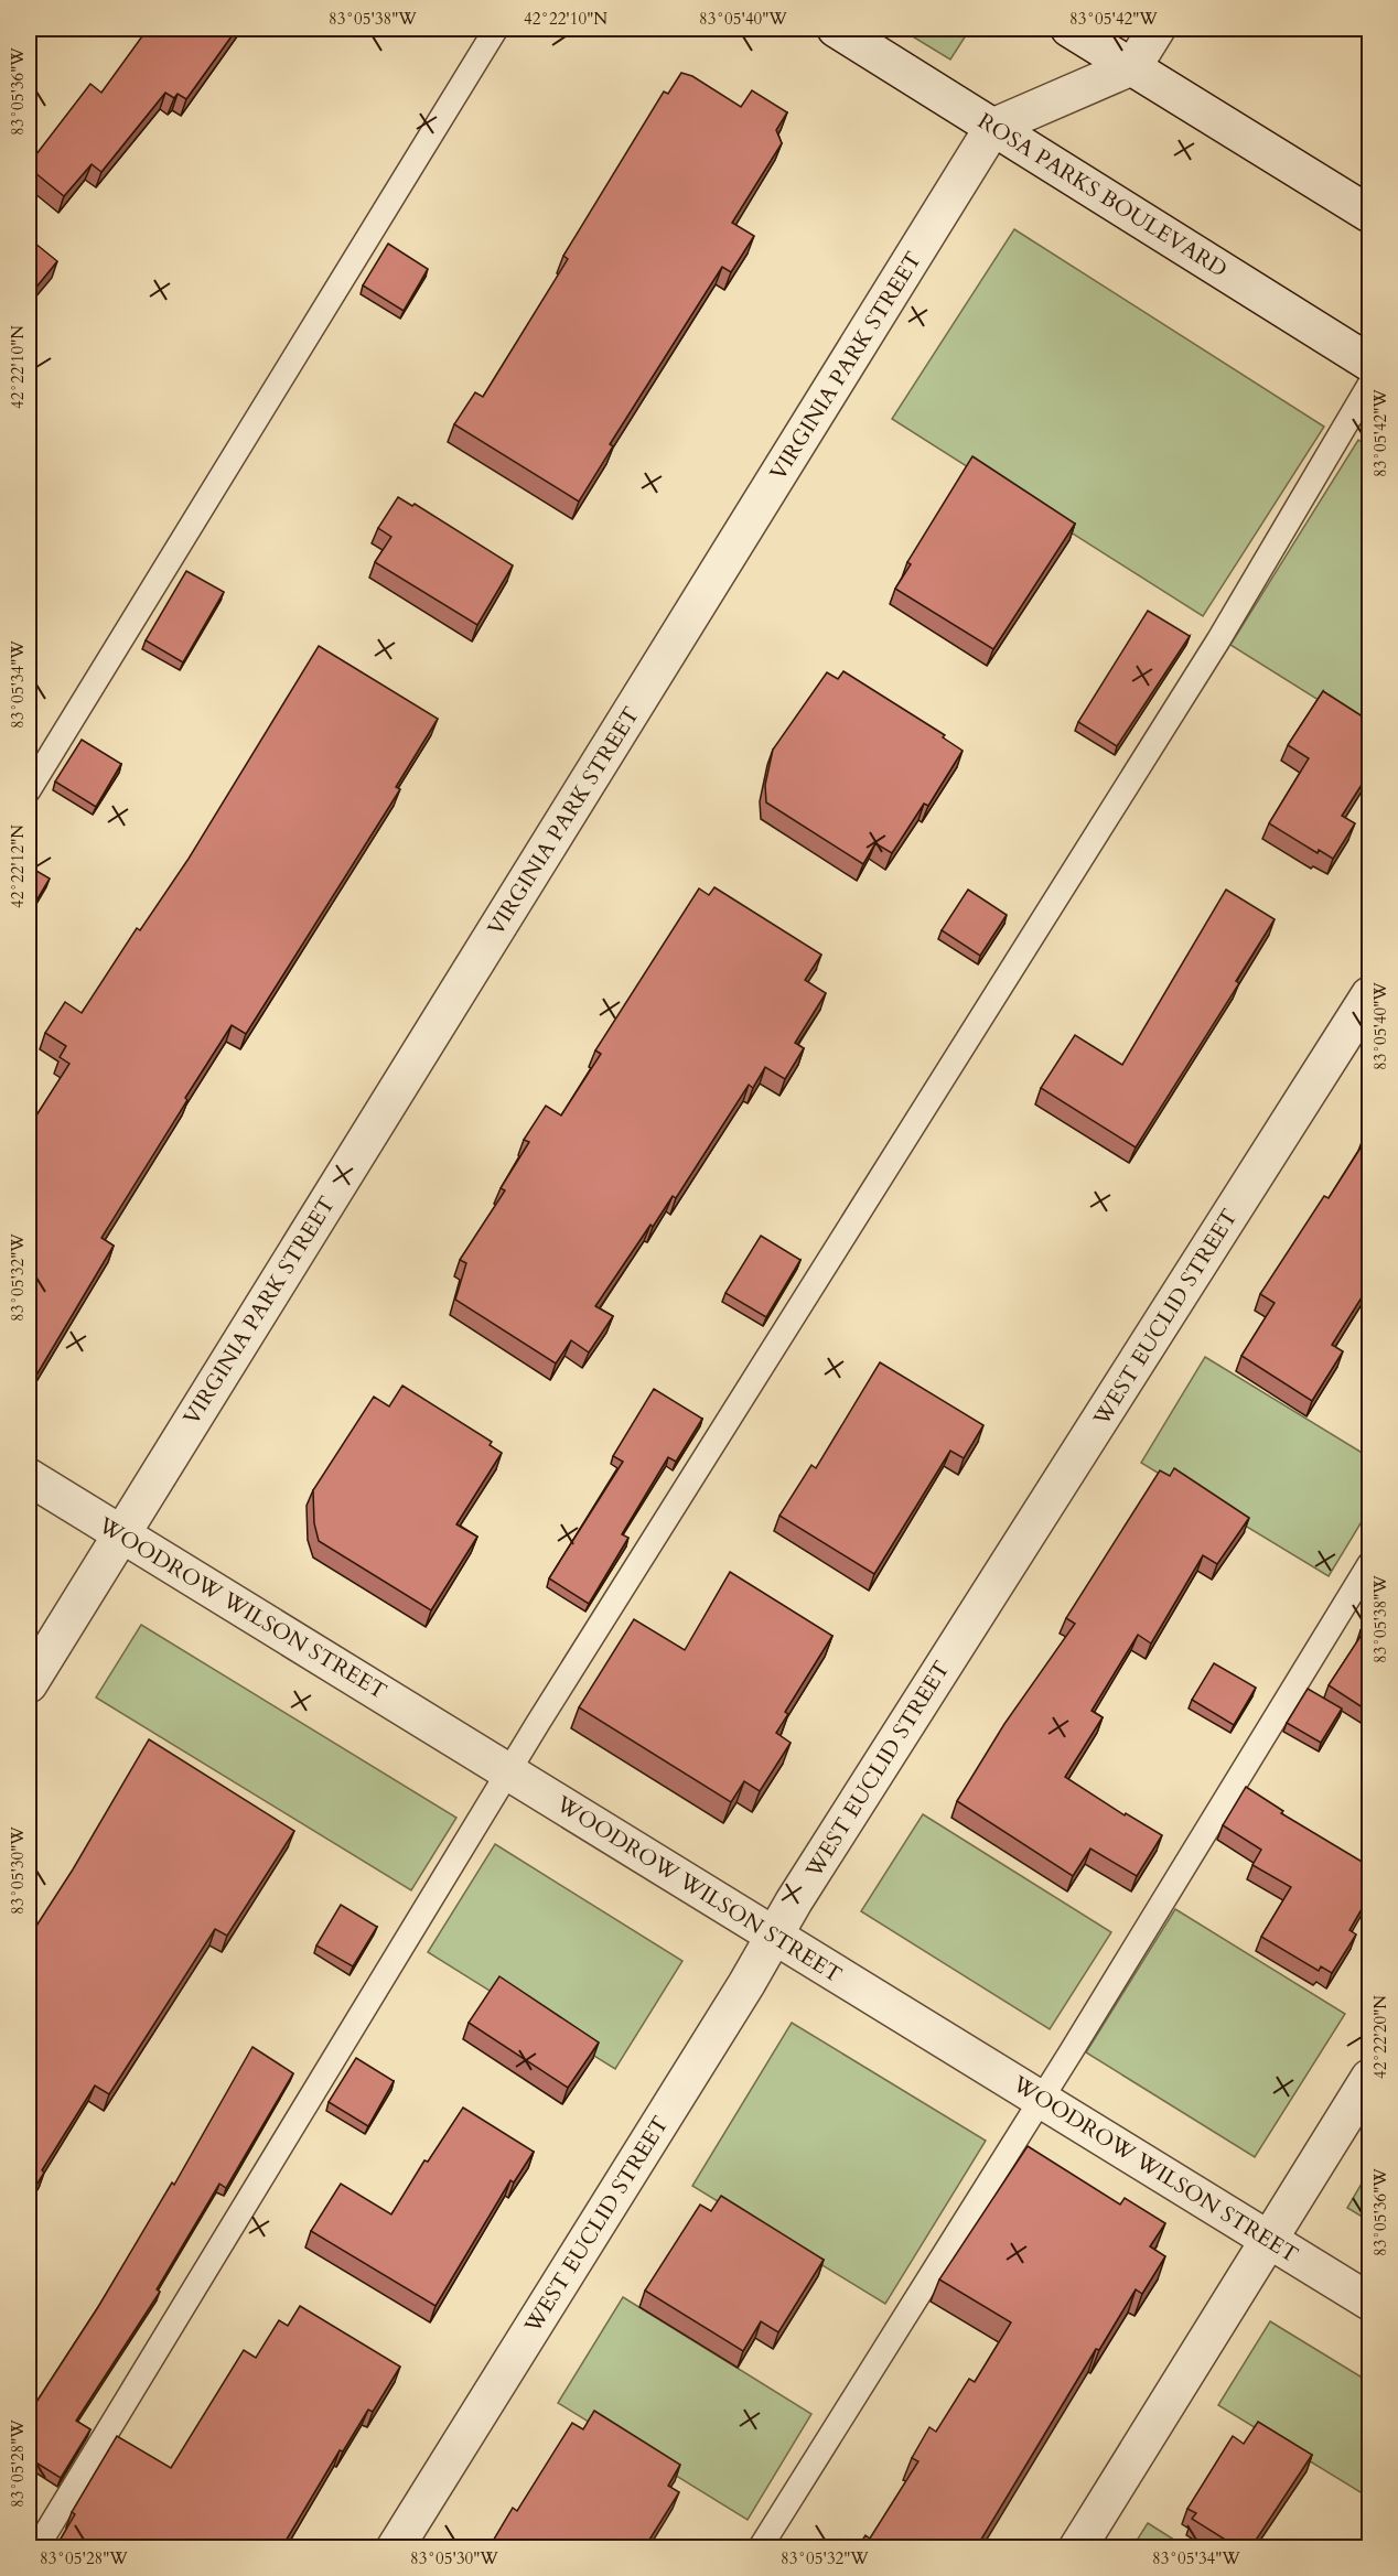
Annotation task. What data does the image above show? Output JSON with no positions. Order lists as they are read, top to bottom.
{
  "streets": {
    "street": [
      "ROSA PARKS BOULEVARD",
      "VIRGINIA PARK STREET",
      "WEST EUCLID STREET",
      "WOODROW WILSON STREET"
    ]
  },
  "crossings": [
    ["ROSA PARKS BOULEVARD", "VIRGINIA PARK STREET"],
    ["VIRGINIA PARK STREET", "WOODROW WILSON STREET"],
    ["WEST EUCLID STREET", "WOODROW WILSON STREET"]
  ],
  "coordinates": [
    "83°05'38\"W",
    "42°22'10\"N",
    "83°05'40\"W",
    "83°05'42\"W",
    "83°05'36\"W",
    "83°05'34\"W",
    "42°22'12\"N",
    "83°05'32\"W",
    "83°05'30\"W",
    "42°22'20\"N",
    "83°05'28\"W"
  ]
}
